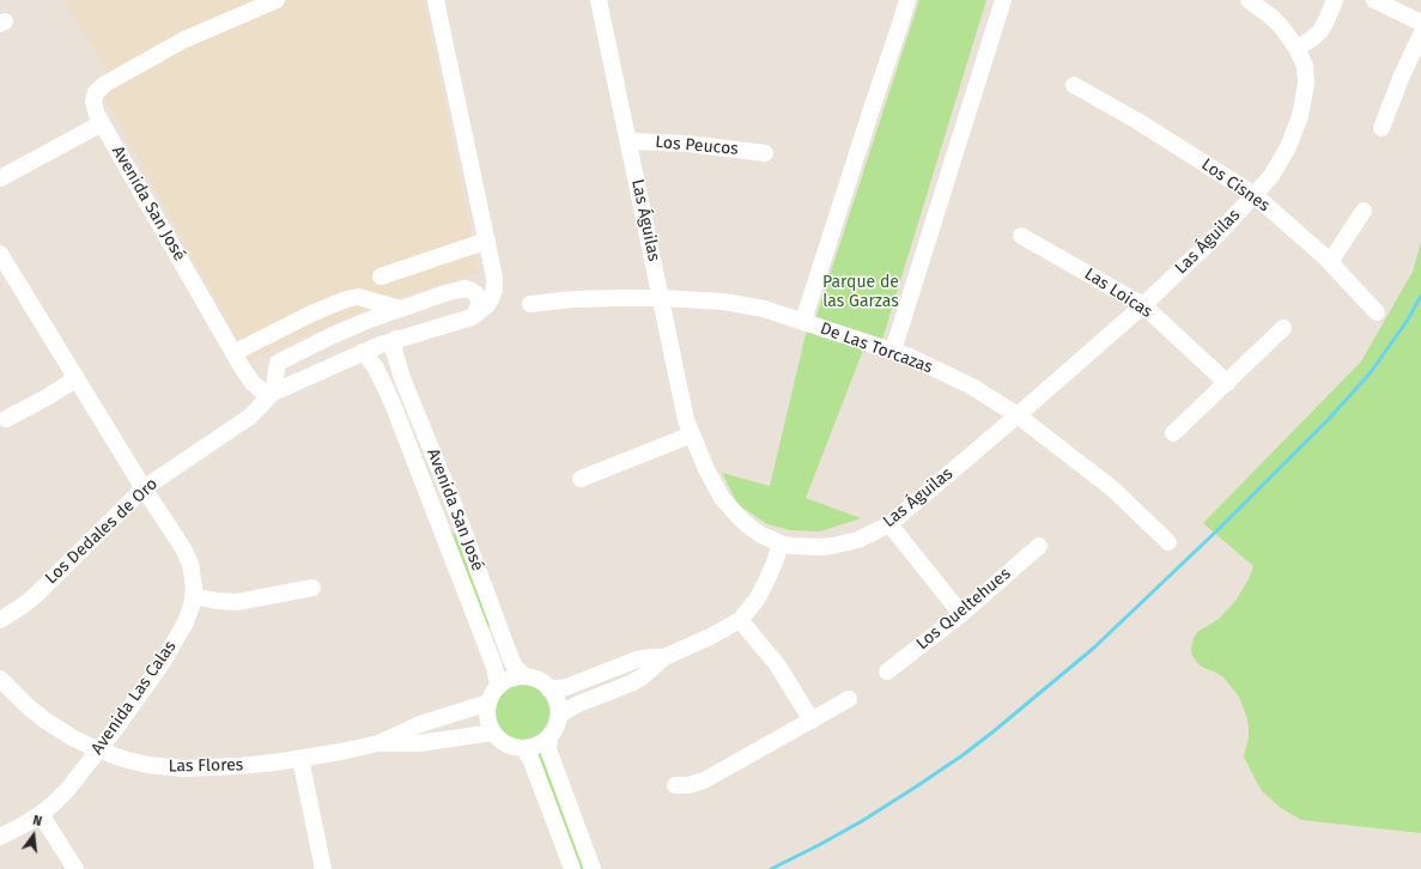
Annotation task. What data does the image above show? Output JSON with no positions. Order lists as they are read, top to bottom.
{
  "streets": {
    "street": [
      "Los Peucos",
      "Los Cisnes",
      "Avenida San José",
      "Las Águilas",
      "Las Loicas",
      "De Las Torcazas",
      "Los Dedales de Oro",
      "Los Queltehues",
      "Avenida Las Calas",
      "Las Flores"
    ]
  },
  "crossings": [
    ["Los Peucos", "Las Águilas"],
    ["Los Cisnes", "Las Águilas"],
    ["Avenida San José", "Los Dedales de Oro"],
    ["Avenida San José", "Las Flores"],
    ["Las Águilas", "Las Loicas"],
    ["Las Águilas", "De Las Torcazas"],
    ["Los Dedales de Oro", "Avenida Las Calas"],
    ["Avenida Las Calas", "Las Flores"]
  ],
  "parks": ["Parque de las Garzas"],
  "north": "top"
}
